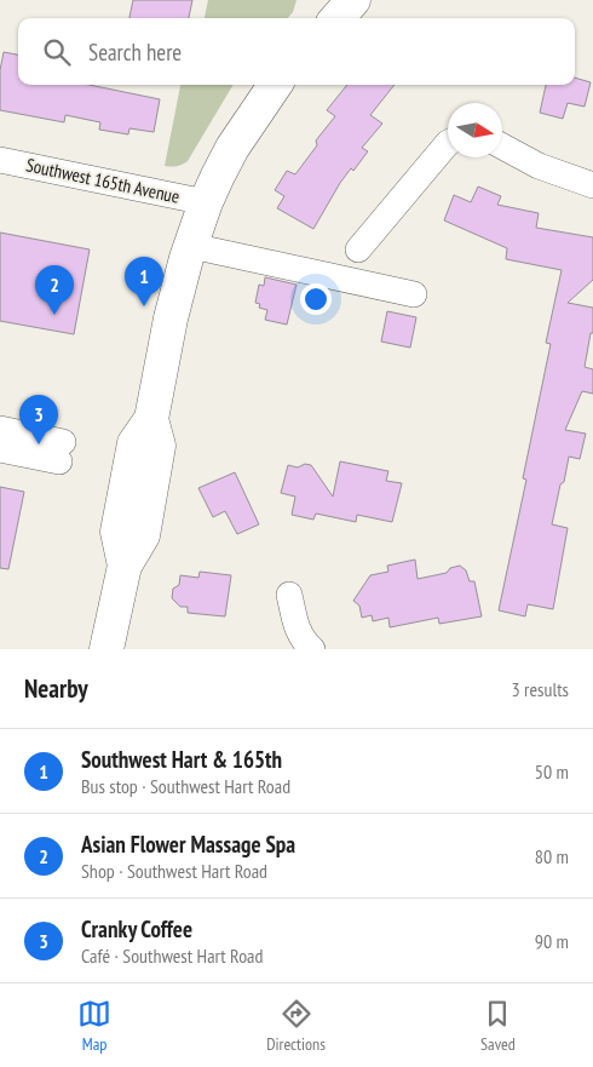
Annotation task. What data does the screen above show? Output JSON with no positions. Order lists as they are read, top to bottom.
{
  "streets": {
    "street": ["Southwest 165th Avenue"]
  },
  "north": "right",
  "page": {
    "search": "Search here",
    "pins": ["1", "2", "3"],
    "heading": ["Nearby", "3 results"],
    "list": [
      {
        "mark": "1",
        "name": "Southwest Hart & 165th",
        "note": "Bus stop · Southwest Hart Road",
        "value": "50 m"
      },
      {
        "mark": "2",
        "name": "Asian Flower Massage Spa",
        "note": "Shop · Southwest Hart Road",
        "value": "80 m"
      },
      {
        "mark": "3",
        "name": "Cranky Coffee",
        "note": "Café · Southwest Hart Road",
        "value": "90 m"
      }
    ],
    "nav": ["Map", "Directions", "Saved"]
  }
}
